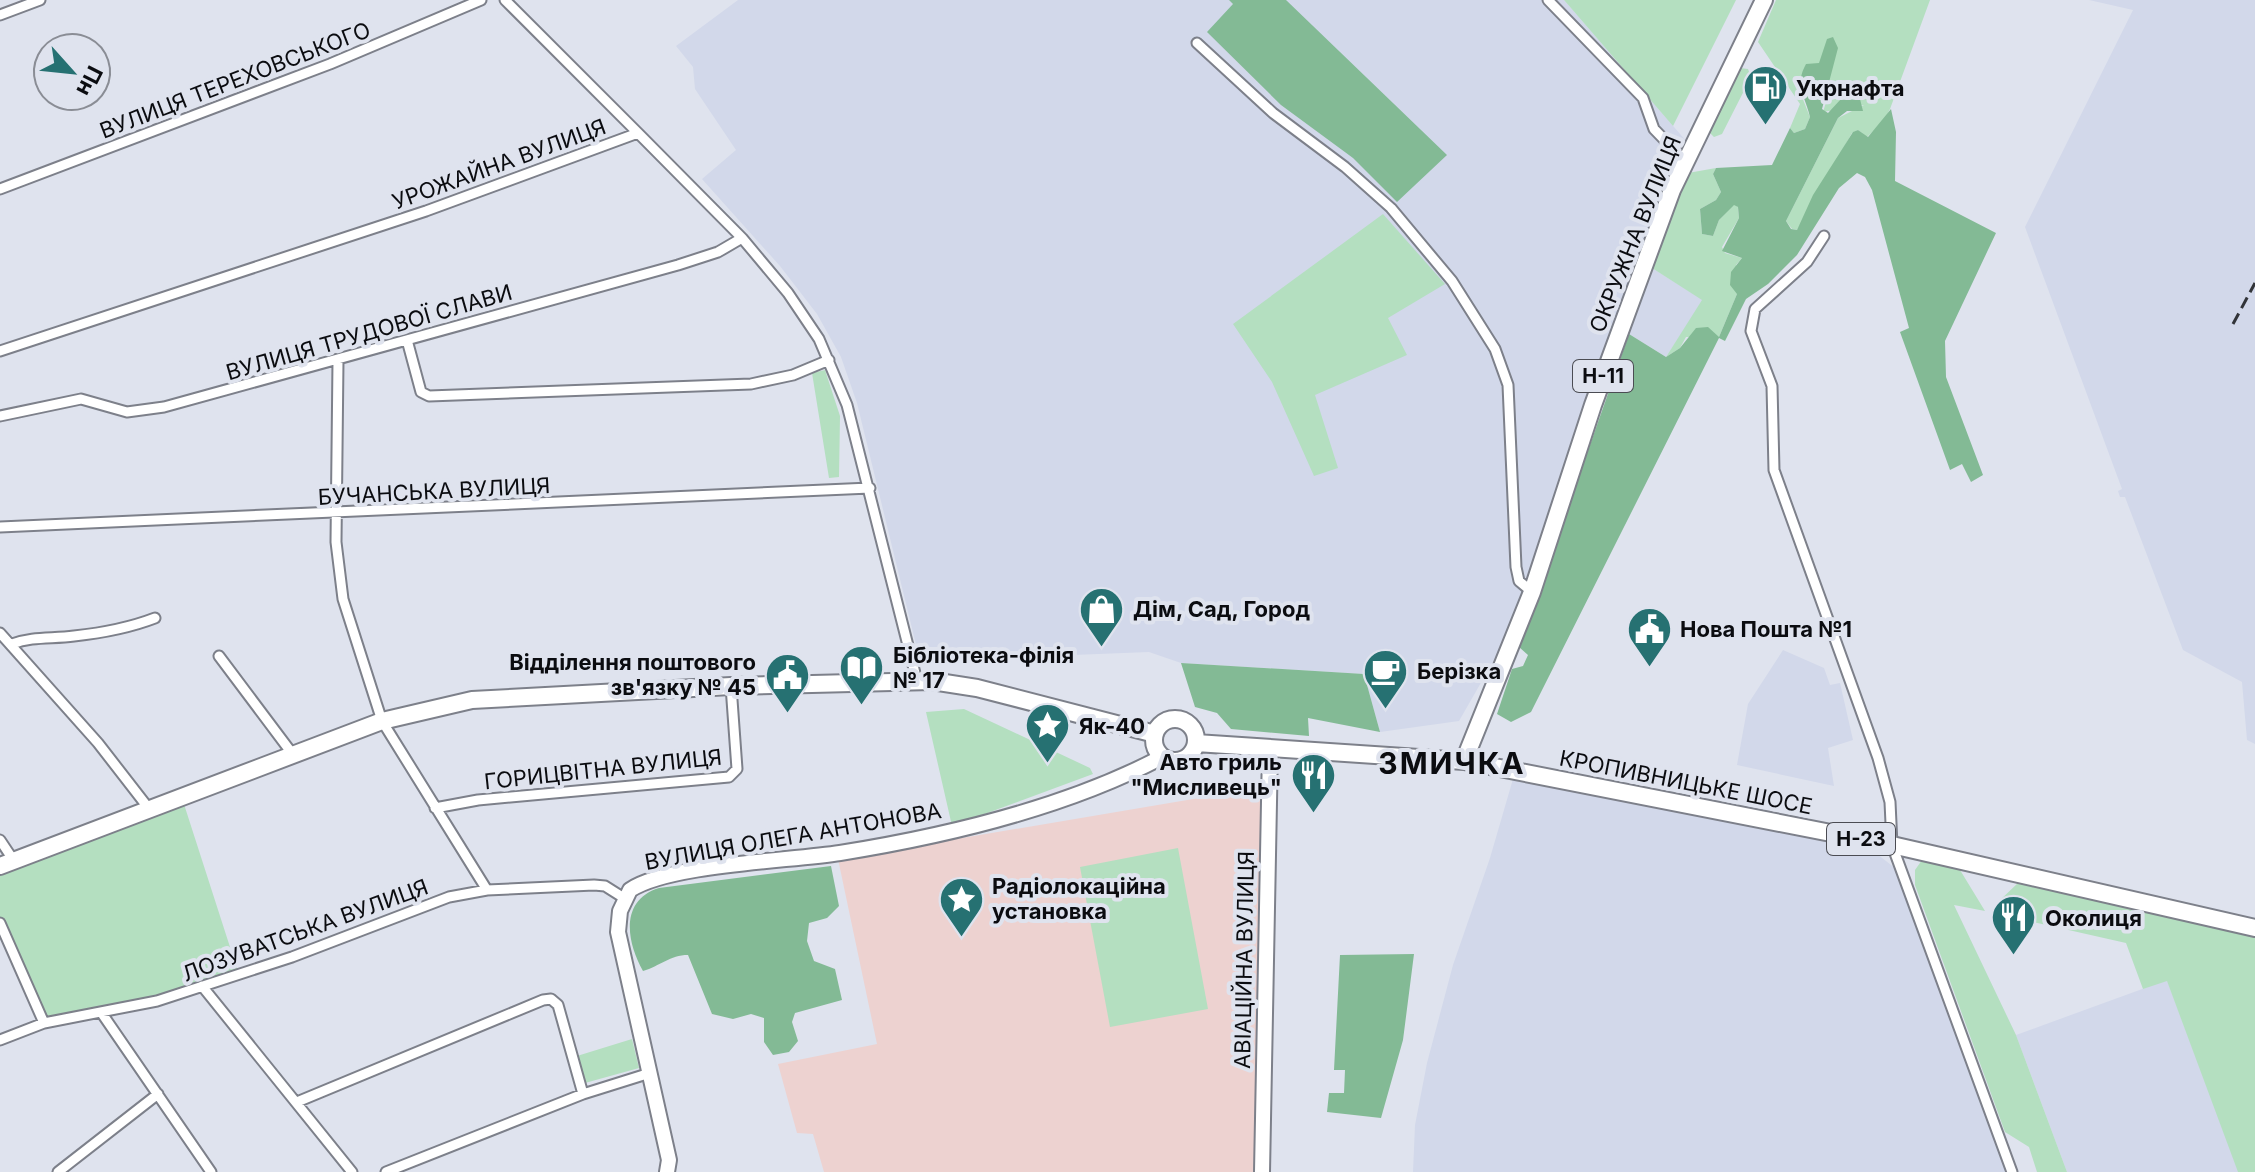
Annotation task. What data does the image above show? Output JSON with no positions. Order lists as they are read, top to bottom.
{
  "streets": {
    "main road": [
      "ОКРУЖНА ВУЛИЦЯ",
      "Н-11",
      "КРОПИВНИЦЬКЕ ШОСЕ",
      "ВУЛИЦЯ ОЛЕГА АНТОНОВА",
      "Н-23",
      "АВІАЦІЙНА ВУЛИЦЯ"
    ],
    "street": [
      "ВУЛИЦЯ ТЕРЕХОВСЬКОГО",
      "УРОЖАЙНА ВУЛИЦЯ",
      "ВУЛИЦЯ ТРУДОВОЇ СЛАВИ",
      "БУЧАНСЬКА ВУЛИЦЯ",
      "ГОРИЦВІТНА ВУЛИЦЯ",
      "ЛОЗУВАТСЬКА ВУЛИЦЯ"
    ]
  },
  "crossings": [
    ["УРОЖАЙНА ВУЛИЦЯ", "ВУЛИЦЯ ТРУДОВОЇ СЛАВИ"],
    ["УРОЖАЙНА ВУЛИЦЯ", "БУЧАНСЬКА ВУЛИЦЯ"],
    ["ОКРУЖНА ВУЛИЦЯ", "КРОПИВНИЦЬКЕ ШОСЕ"],
    ["КРОПИВНИЦЬКЕ ШОСЕ", "ВУЛИЦЯ ОЛЕГА АНТОНОВА"],
    ["КРОПИВНИЦЬКЕ ШОСЕ", "АВІАЦІЙНА ВУЛИЦЯ"],
    ["ВУЛИЦЯ ОЛЕГА АНТОНОВА", "ЛОЗУВАТСЬКА ВУЛИЦЯ"]
  ],
  "districts": ["ЗМИЧКА"],
  "places": {
    "fuel station": ["Укрнафта"],
    "shop": ["Дім, Сад, Город"],
    "public building": ["Нова Пошта №1", "Відділення поштового зв'язку № 45"],
    "library": ["Бібліотека-філія № 17"],
    "cafe": ["Берізка"],
    "place": ["Як-40", "Радіолокаційна установка"],
    "restaurant": ["Авто гриль \"Мисливець\"", "Околиця"]
  },
  "north": "bottom right"
}
